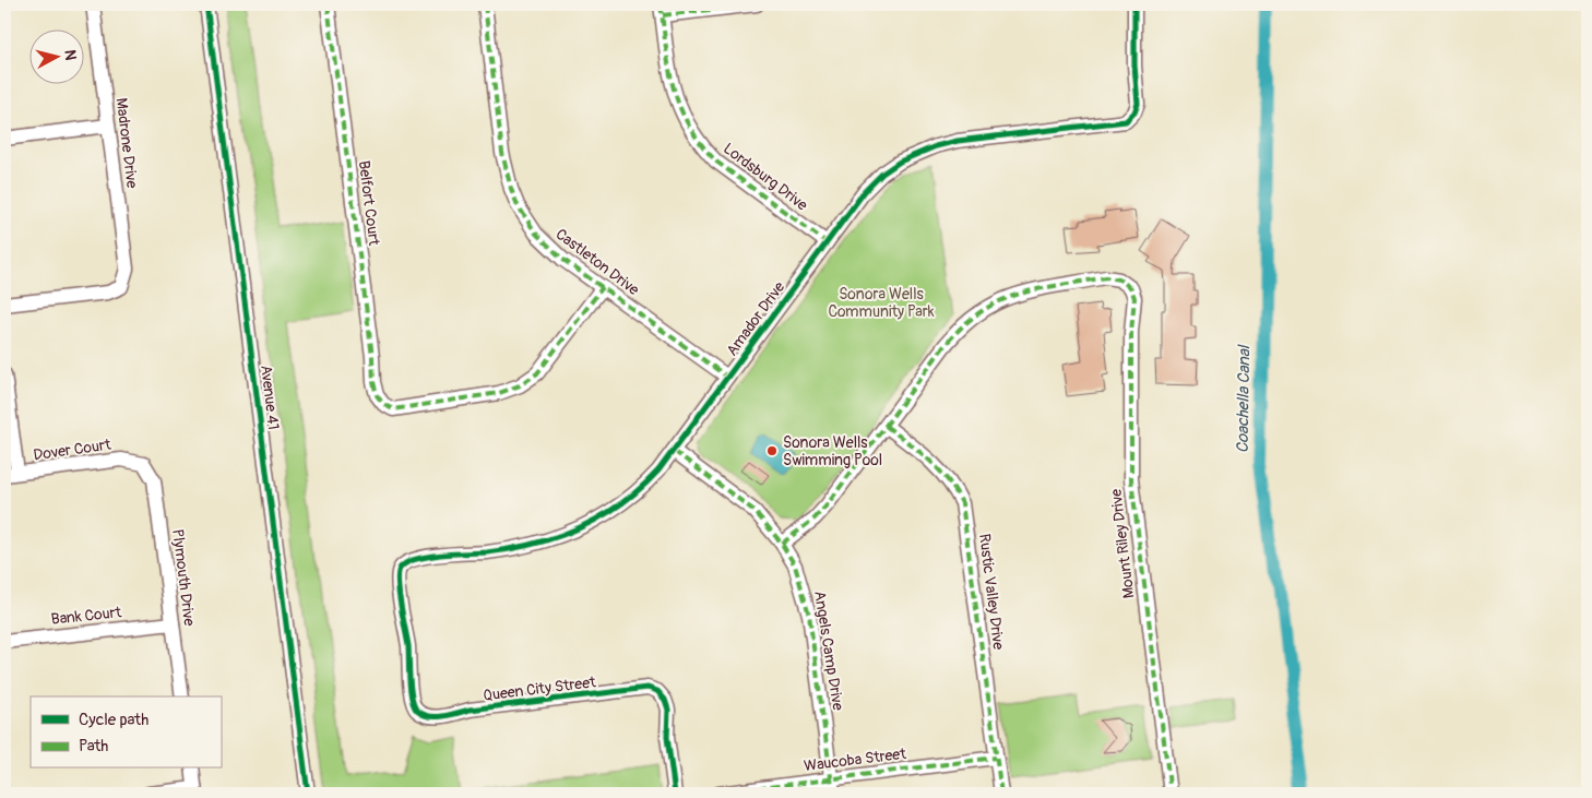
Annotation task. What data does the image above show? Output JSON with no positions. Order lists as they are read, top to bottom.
{
  "streets": {
    "street": [
      "Madrone Drive",
      "Lordsburg Drive",
      "Belfort Court",
      "Castleton Drive",
      "Amador Drive",
      "Avenue 41",
      "Dover Court",
      "Mount Riley Drive",
      "Plymouth Drive",
      "Rustic Valley Drive",
      "Bank Court",
      "Angels Camp Drive",
      "Queen City Street",
      "Waucoba Street"
    ]
  },
  "crossings": [
    ["Lordsburg Drive", "Amador Drive"],
    ["Belfort Court", "Castleton Drive"],
    ["Castleton Drive", "Amador Drive"],
    ["Amador Drive", "Angels Camp Drive"],
    ["Amador Drive", "Queen City Street"],
    ["Dover Court", "Plymouth Drive"],
    ["Mount Riley Drive", "Rustic Valley Drive"],
    ["Plymouth Drive", "Bank Court"],
    ["Rustic Valley Drive", "Waucoba Street"],
    ["Angels Camp Drive", "Waucoba Street"]
  ],
  "water": ["Coachella Canal"],
  "parks": ["Sonora Wells Community Park"],
  "places": ["Sonora Wells Swimming Pool"],
  "legend": ["Cycle path", "Path"],
  "north": "right"
}
